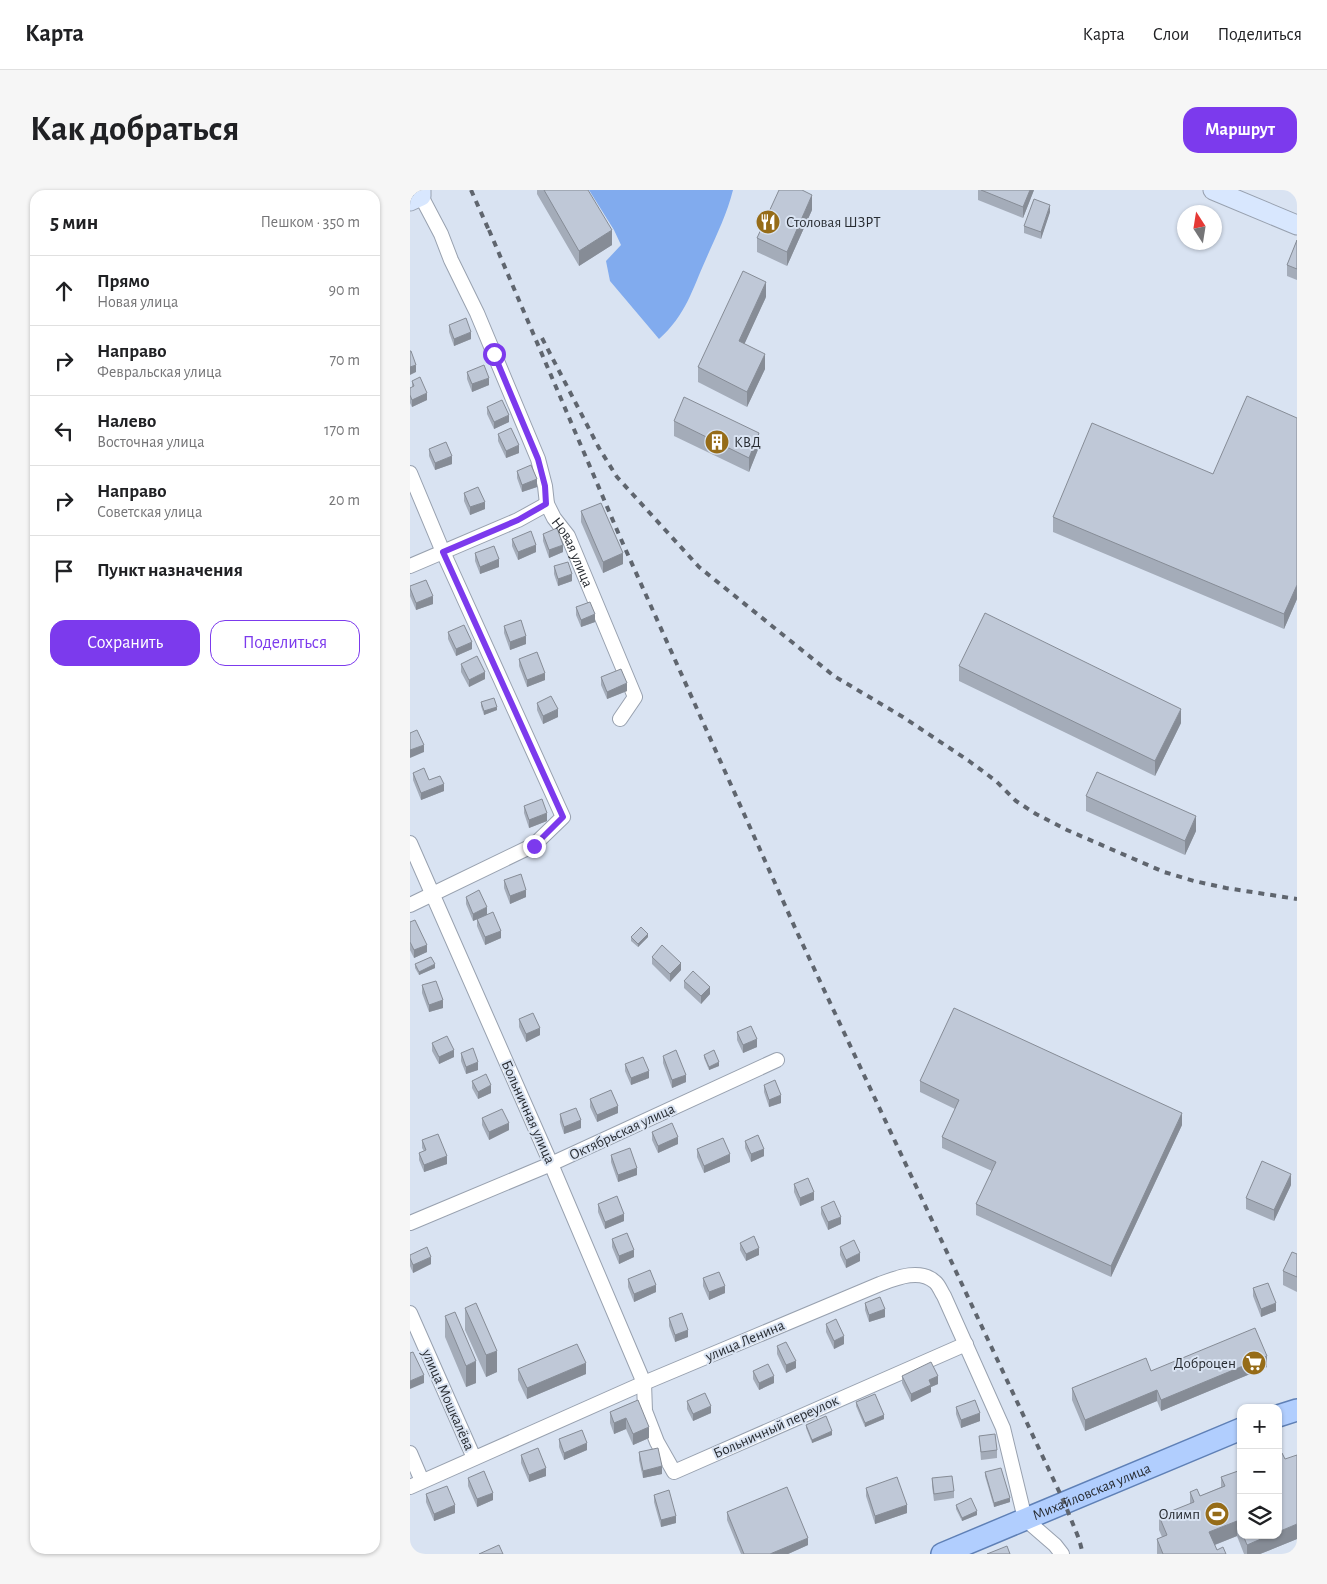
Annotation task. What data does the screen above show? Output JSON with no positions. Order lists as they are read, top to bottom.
{
  "streets": {
    "main road": ["Михайловская улица"],
    "street": [
      "Новая улица",
      "Больничная улица",
      "Октябрьская улица",
      "улица Ленина",
      "улица Мошкалёва",
      "Больничный переулок"
    ]
  },
  "crossings": [
    ["Больничная улица", "Октябрьская улица"],
    ["Больничная улица", "улица Ленина"],
    ["Больничная улица", "Больничный переулок"],
    ["улица Ленина", "улица Мошкалёва"],
    ["улица Ленина", "Больничный переулок"],
    ["улица Ленина", "Михайловская улица"]
  ],
  "places": {
    "restaurant": ["Столовая ШЗРТ"],
    "building": ["КВД"],
    "supermarket": ["Доброцен"],
    "sports": ["Олимп"]
  },
  "north": "top",
  "page": {
    "header": "Карта",
    "nav": ["Карта", "Слои", "Поделиться"],
    "buttons": [
      "Маршрут",
      ["Сохранить", "Поделиться"]
    ],
    "title": "Как добраться",
    "heading": ["5 мин", "Пешком · 350 m"],
    "list": [
      ["Прямо", "Новая улица", "90 m"],
      ["Направо", "Февральская улица", "70 m"],
      ["Налево", "Восточная улица", "170 m"],
      ["Направо", "Советская улица", "20 m"],
      "Пункт назначения"
    ],
    "map_buttons": ["+", "−"]
  }
}
